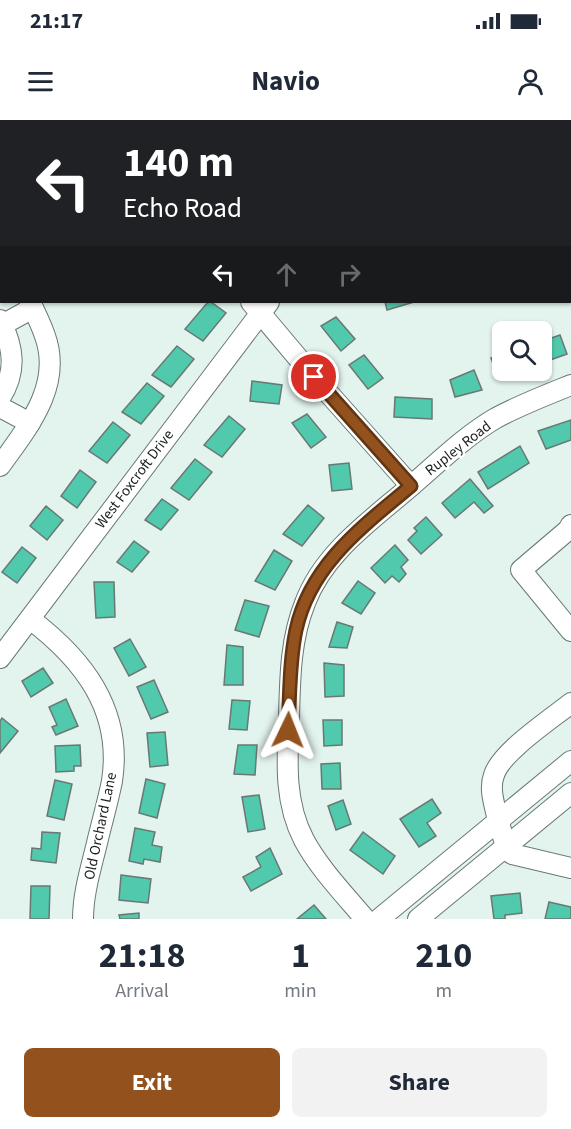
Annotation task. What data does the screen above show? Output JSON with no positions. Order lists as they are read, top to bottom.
{
  "streets": {
    "street": ["Rupley Road", "West Foxcroft Drive", "Old Orchard Lane"]
  },
  "crossings": [
    ["West Foxcroft Drive", "Old Orchard Lane"]
  ],
  "page": {
    "status": "21:17",
    "header": "Navio",
    "turn": ["140 m", "Echo Road"],
    "eta": [
      "21:18",
      "Arrival",
      "1",
      "min",
      "210",
      "m"
    ],
    "buttons": ["Exit", "Share"]
  }
}
